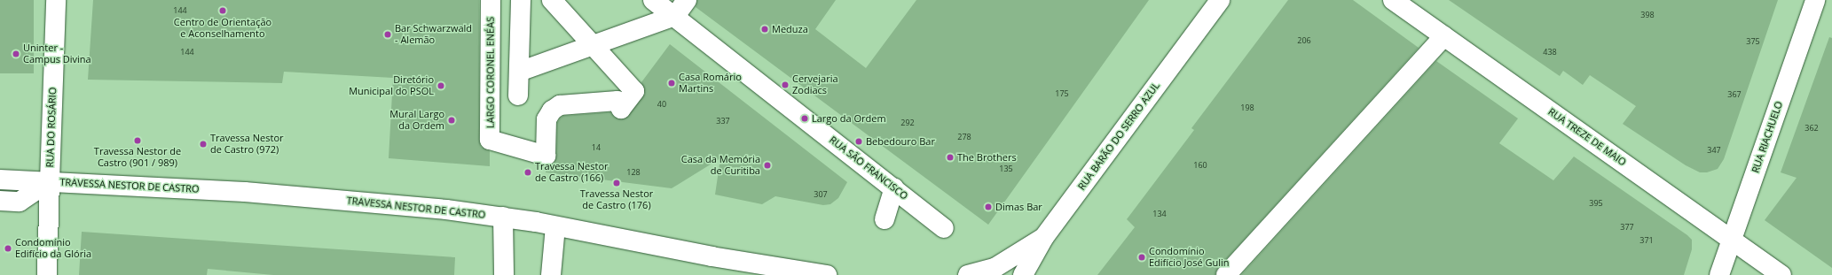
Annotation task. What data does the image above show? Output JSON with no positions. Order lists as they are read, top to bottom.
{
  "streets": {
    "street": [
      "LARGO CORONEL ENÉAS",
      "RUA DO ROSÁRIO",
      "RUA BARÃO DO SERRO AZUL",
      "RUA TREZE DE MAIO",
      "RUA RIACHUELO",
      "RUA SÃO FRANCISCO",
      "TRAVESSA NESTOR DE CASTRO"
    ]
  },
  "crossings": [
    ["RUA DO ROSÁRIO", "TRAVESSA NESTOR DE CASTRO"],
    ["RUA TREZE DE MAIO", "RUA RIACHUELO"]
  ],
  "places": [
    "Centro de Orientação e Aconselhamento",
    "Meduza",
    "Bar Schwarzwald - Alemão",
    "Uninter - Campus Divina",
    "Casa Romário Martins",
    "Cervejaria Zodiacs",
    "Diretório Municipal do PSOL",
    "Largo da Ordem",
    "Mural Largo da Ordem",
    "Travessa Nestor de Castro (901 / 989)",
    "Bebedouro Bar",
    "Travessa Nestor de Castro (972)",
    "The Brothers",
    "Casa da Memória de Curitiba",
    "Travessa Nestor de Castro (166)",
    "Travessa Nestor de Castro (176)",
    "Dimas Bar",
    "Condomínio Edifício da Glória",
    "Condomínio Edifício José Gulin"
  ],
  "house_numbers": [
    "144",
    "398",
    "206",
    "375",
    "144",
    "438",
    "175",
    "367",
    "40",
    "198",
    "337",
    "292",
    "362",
    "278",
    "14",
    "347",
    "160",
    "135",
    "128",
    "307",
    "395",
    "134",
    "377",
    "371"
  ]
}
